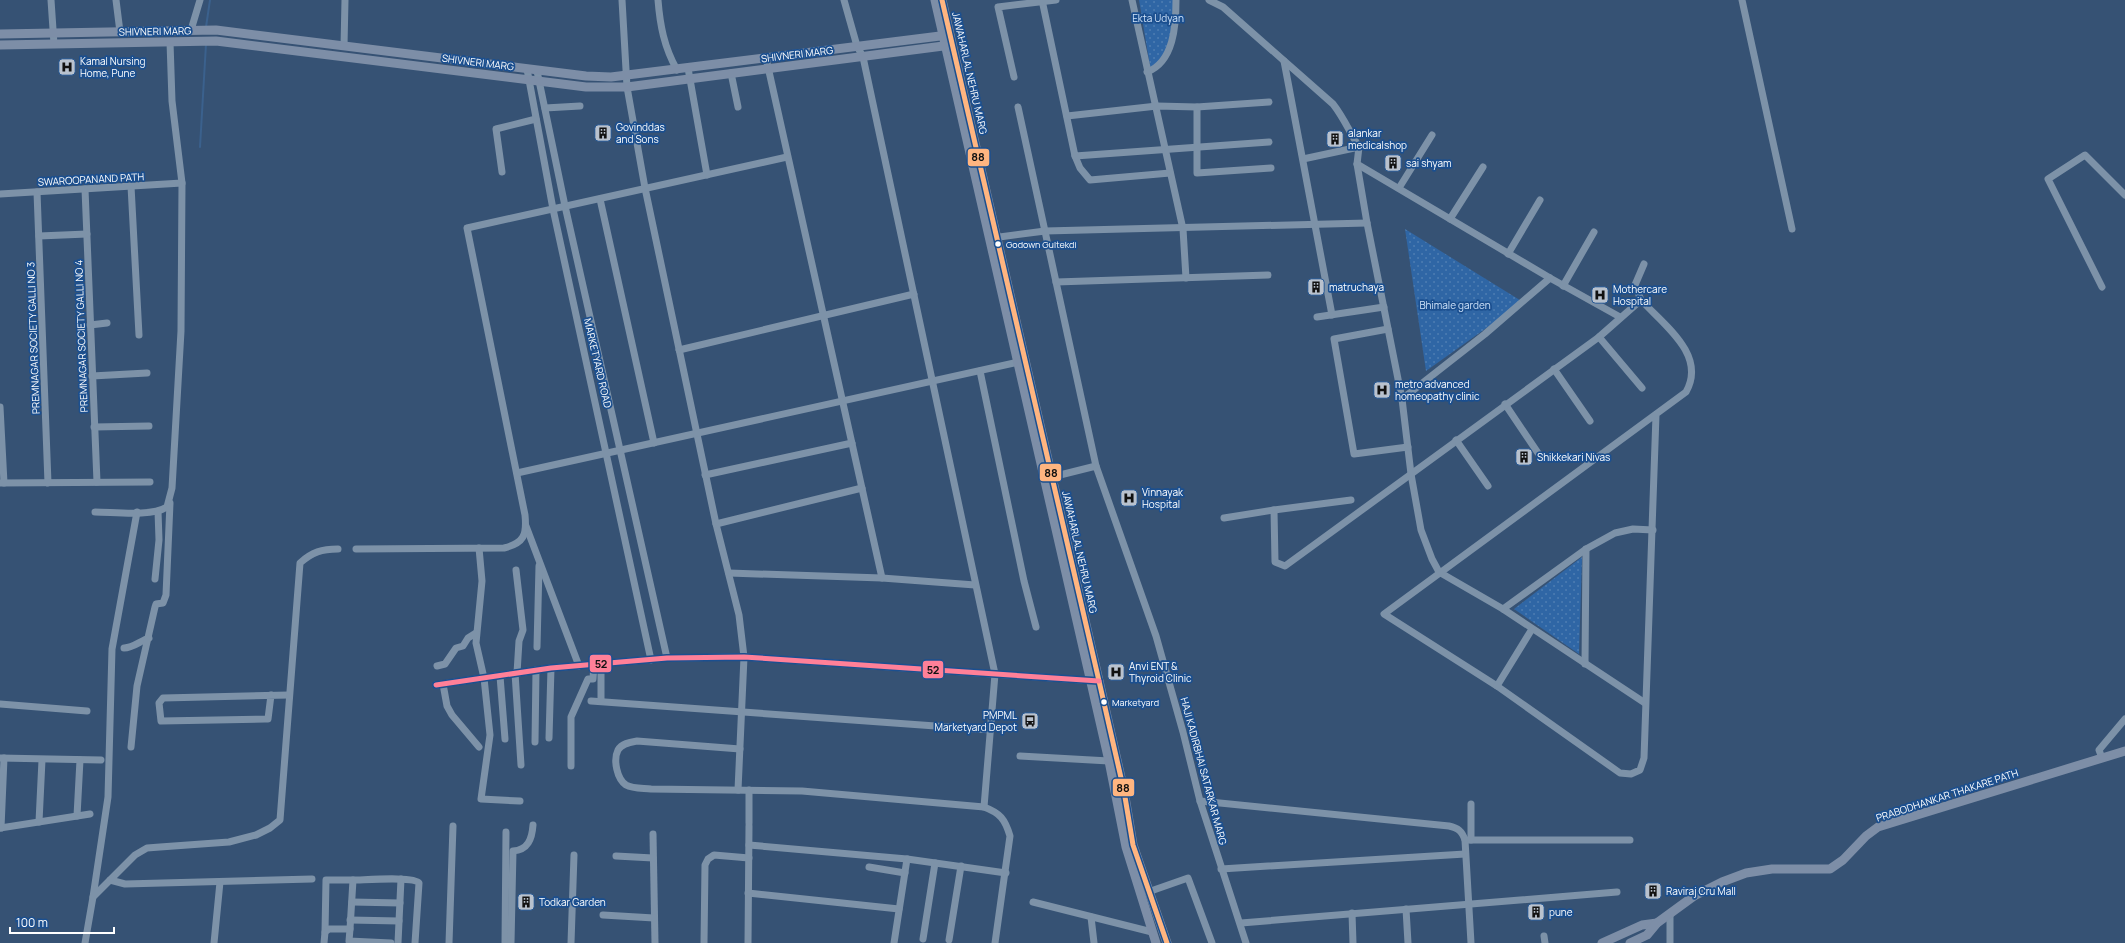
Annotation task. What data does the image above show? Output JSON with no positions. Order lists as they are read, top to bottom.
{
  "streets": {
    "main road": ["SHIVNERI MARG", "JAWAHARLAL NEHRU MARG", "PRABODHANKAR THAKARE PATH"],
    "street": [
      "SWAROOPANAND PATH",
      "PREMNAGAR SOCIETY GALLI NO 4",
      "PREMNAGAR SOCIETY GALLI NO 3",
      "MARKETYARD ROAD",
      "HAJI KADIRBHAI SATARKAR MARG"
    ]
  },
  "crossings": [
    ["SHIVNERI MARG", "JAWAHARLAL NEHRU MARG"],
    ["SHIVNERI MARG", "MARKETYARD ROAD"],
    ["SWAROOPANAND PATH", "PREMNAGAR SOCIETY GALLI NO 4"],
    ["SWAROOPANAND PATH", "PREMNAGAR SOCIETY GALLI NO 3"]
  ],
  "parks": ["Ekta Udyan", "Bhimale garden"],
  "places": {
    "hospital": [
      "Kamal Nursing Home, Pune",
      "Mothercare Hospital",
      "metro advanced homeopathy clinic",
      "Vinnayak Hospital",
      "Anvi ENT & Thyroid Clinic"
    ],
    "building": [
      "Govinddas and Sons",
      "alankar medicalshop",
      "sai shyam",
      "matruchaya",
      "Shikkekari Nivas",
      "Raviraj Cru Mall",
      "Todkar Garden",
      "pune"
    ],
    "other": ["Godown Gultekdi", "Marketyard"],
    "bus stop": ["PMPML Marketyard Depot"]
  },
  "lines": ["transit line 88", "transit line 52"],
  "scale_bar": "100 m"
}
